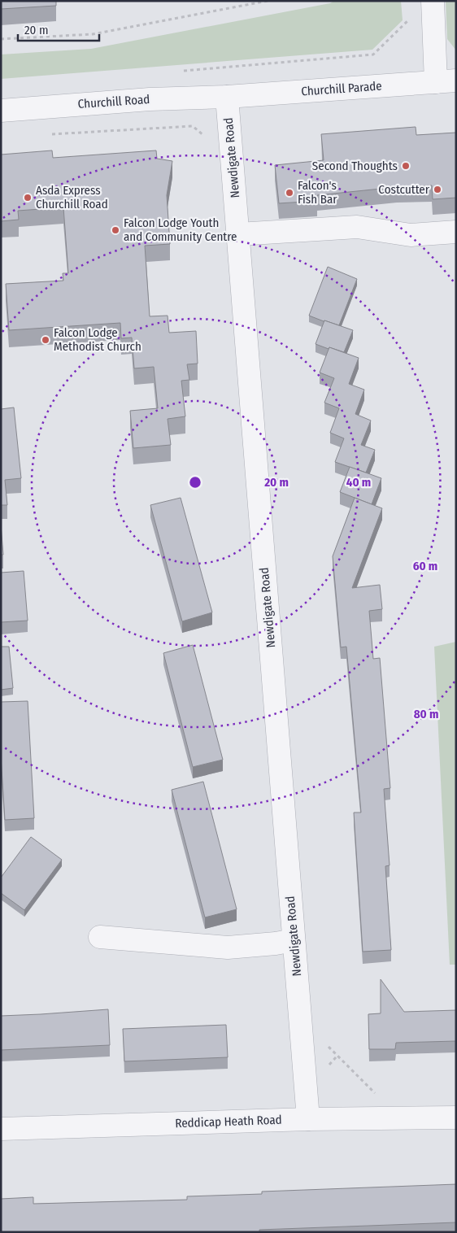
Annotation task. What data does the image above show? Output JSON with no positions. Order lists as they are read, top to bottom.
{
  "streets": {
    "street": [
      "Churchill Parade",
      "Churchill Road",
      "Newdigate Road",
      "Reddicap Heath Road"
    ]
  },
  "crossings": [
    ["Churchill Parade", "Churchill Road"],
    ["Churchill Parade", "Newdigate Road"],
    ["Churchill Road", "Newdigate Road"],
    ["Newdigate Road", "Reddicap Heath Road"]
  ],
  "places": [
    "Second Thoughts",
    "Costcutter",
    "Falcon's Fish Bar",
    "Asda Express Churchill Road",
    "Falcon Lodge Youth and Community Centre",
    "Falcon Lodge Methodist Church"
  ],
  "scale_bar": "20 m",
  "rings": [
    "20 m",
    "40 m",
    "60 m",
    "80 m"
  ]
}
